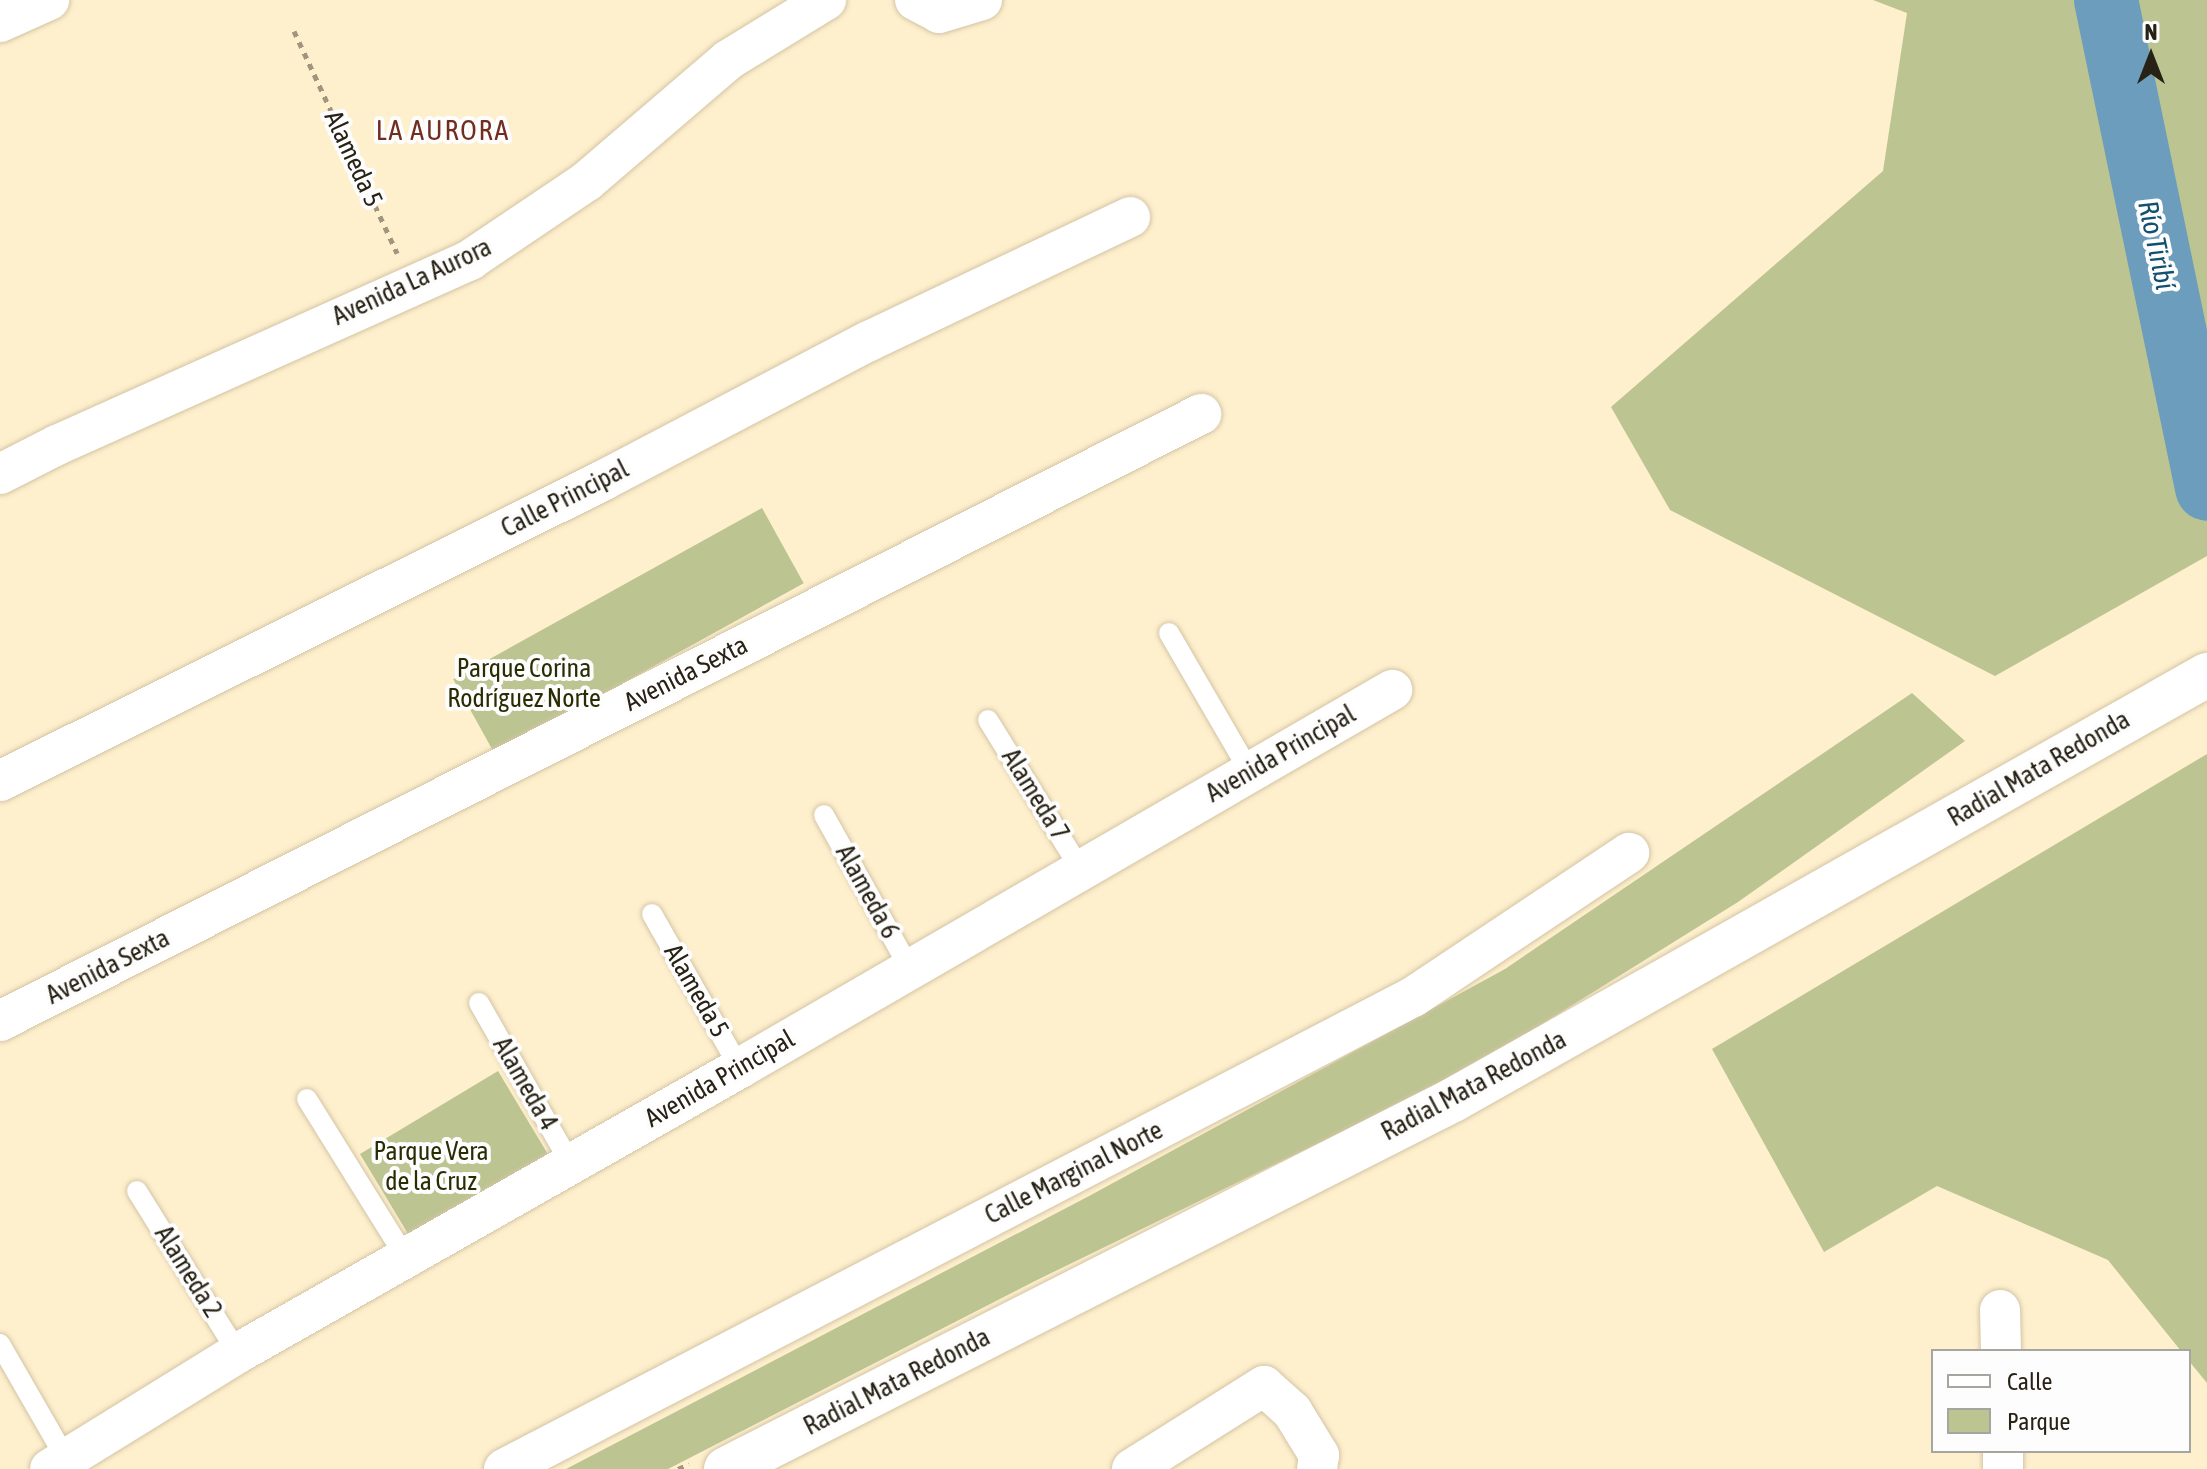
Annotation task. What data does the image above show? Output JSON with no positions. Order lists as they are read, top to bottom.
{
  "streets": {
    "main road": ["Radial Mata Redonda"],
    "street": [
      "Avenida La Aurora",
      "Calle Principal",
      "Avenida Sexta",
      "Avenida Principal",
      "Calle Marginal Norte"
    ],
    "lane": [
      "Alameda 5",
      "Alameda 7",
      "Alameda 6",
      "Alameda 4",
      "Alameda 2"
    ]
  },
  "crossings": [
    ["Alameda 5", "Avenida La Aurora"],
    ["Alameda 5", "Avenida Principal"],
    ["Avenida Principal", "Alameda 7"],
    ["Avenida Principal", "Alameda 6"],
    ["Avenida Principal", "Alameda 4"],
    ["Avenida Principal", "Alameda 2"]
  ],
  "districts": ["LA AURORA"],
  "water": ["Río Tiribí"],
  "parks": ["Parque Corina Rodríguez Norte", "Parque Vera de la Cruz"],
  "legend": ["Calle", "Parque"],
  "north": "top"
}
